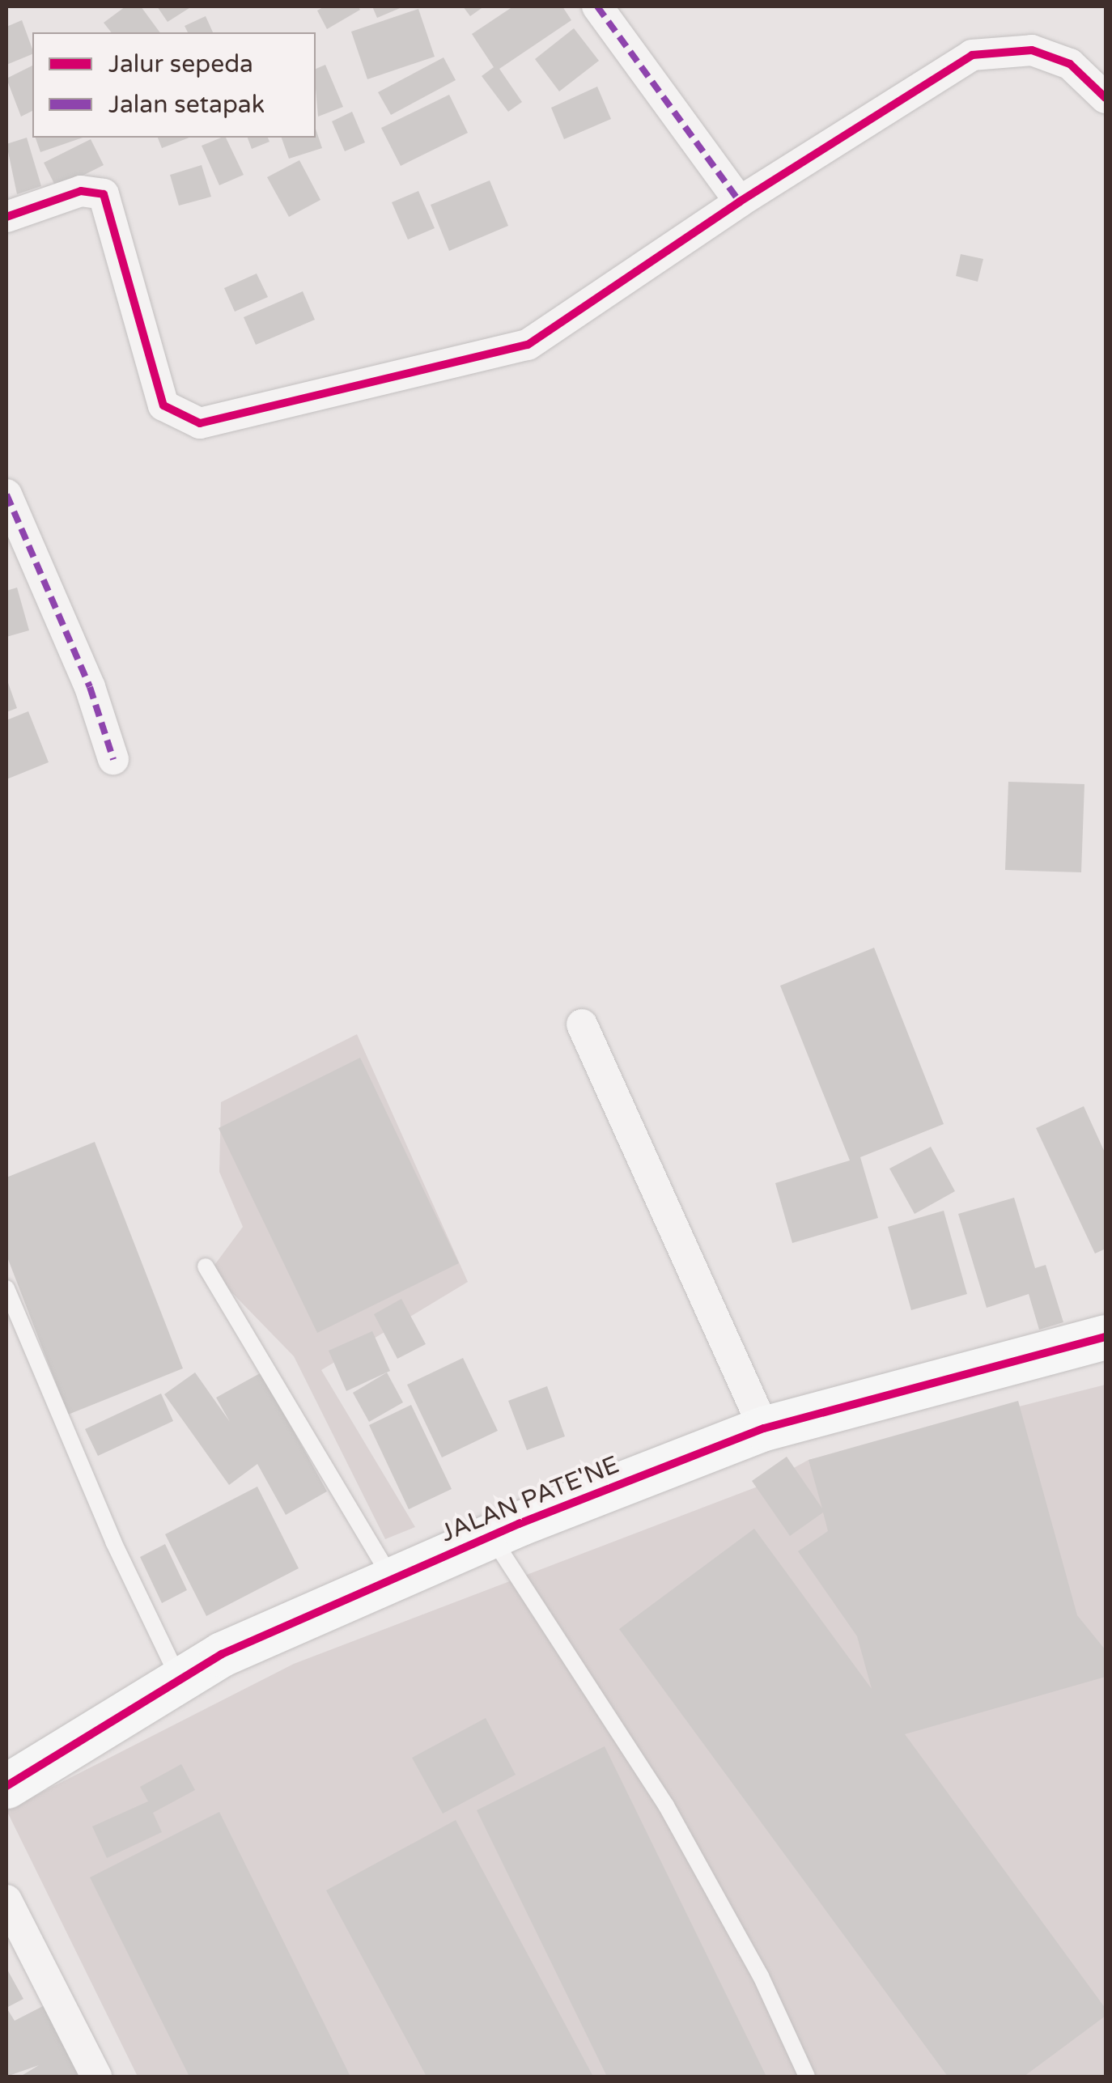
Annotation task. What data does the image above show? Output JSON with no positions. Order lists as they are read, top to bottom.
{
  "streets": {
    "street": ["JALAN PATE'NE"]
  },
  "legend": ["Jalur sepeda", "Jalan setapak"]
}
